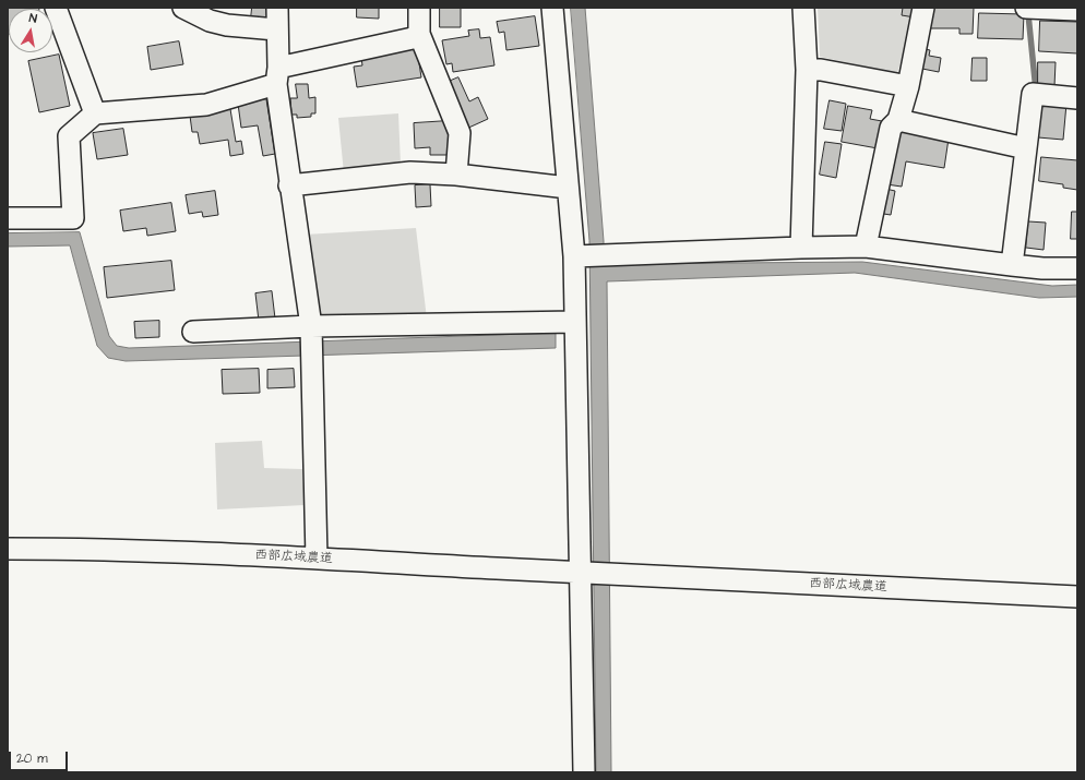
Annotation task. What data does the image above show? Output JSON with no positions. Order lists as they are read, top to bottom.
{
  "streets": {
    "street": ["西部広域農道"]
  },
  "scale_bar": "20 m",
  "north": "top"
}
